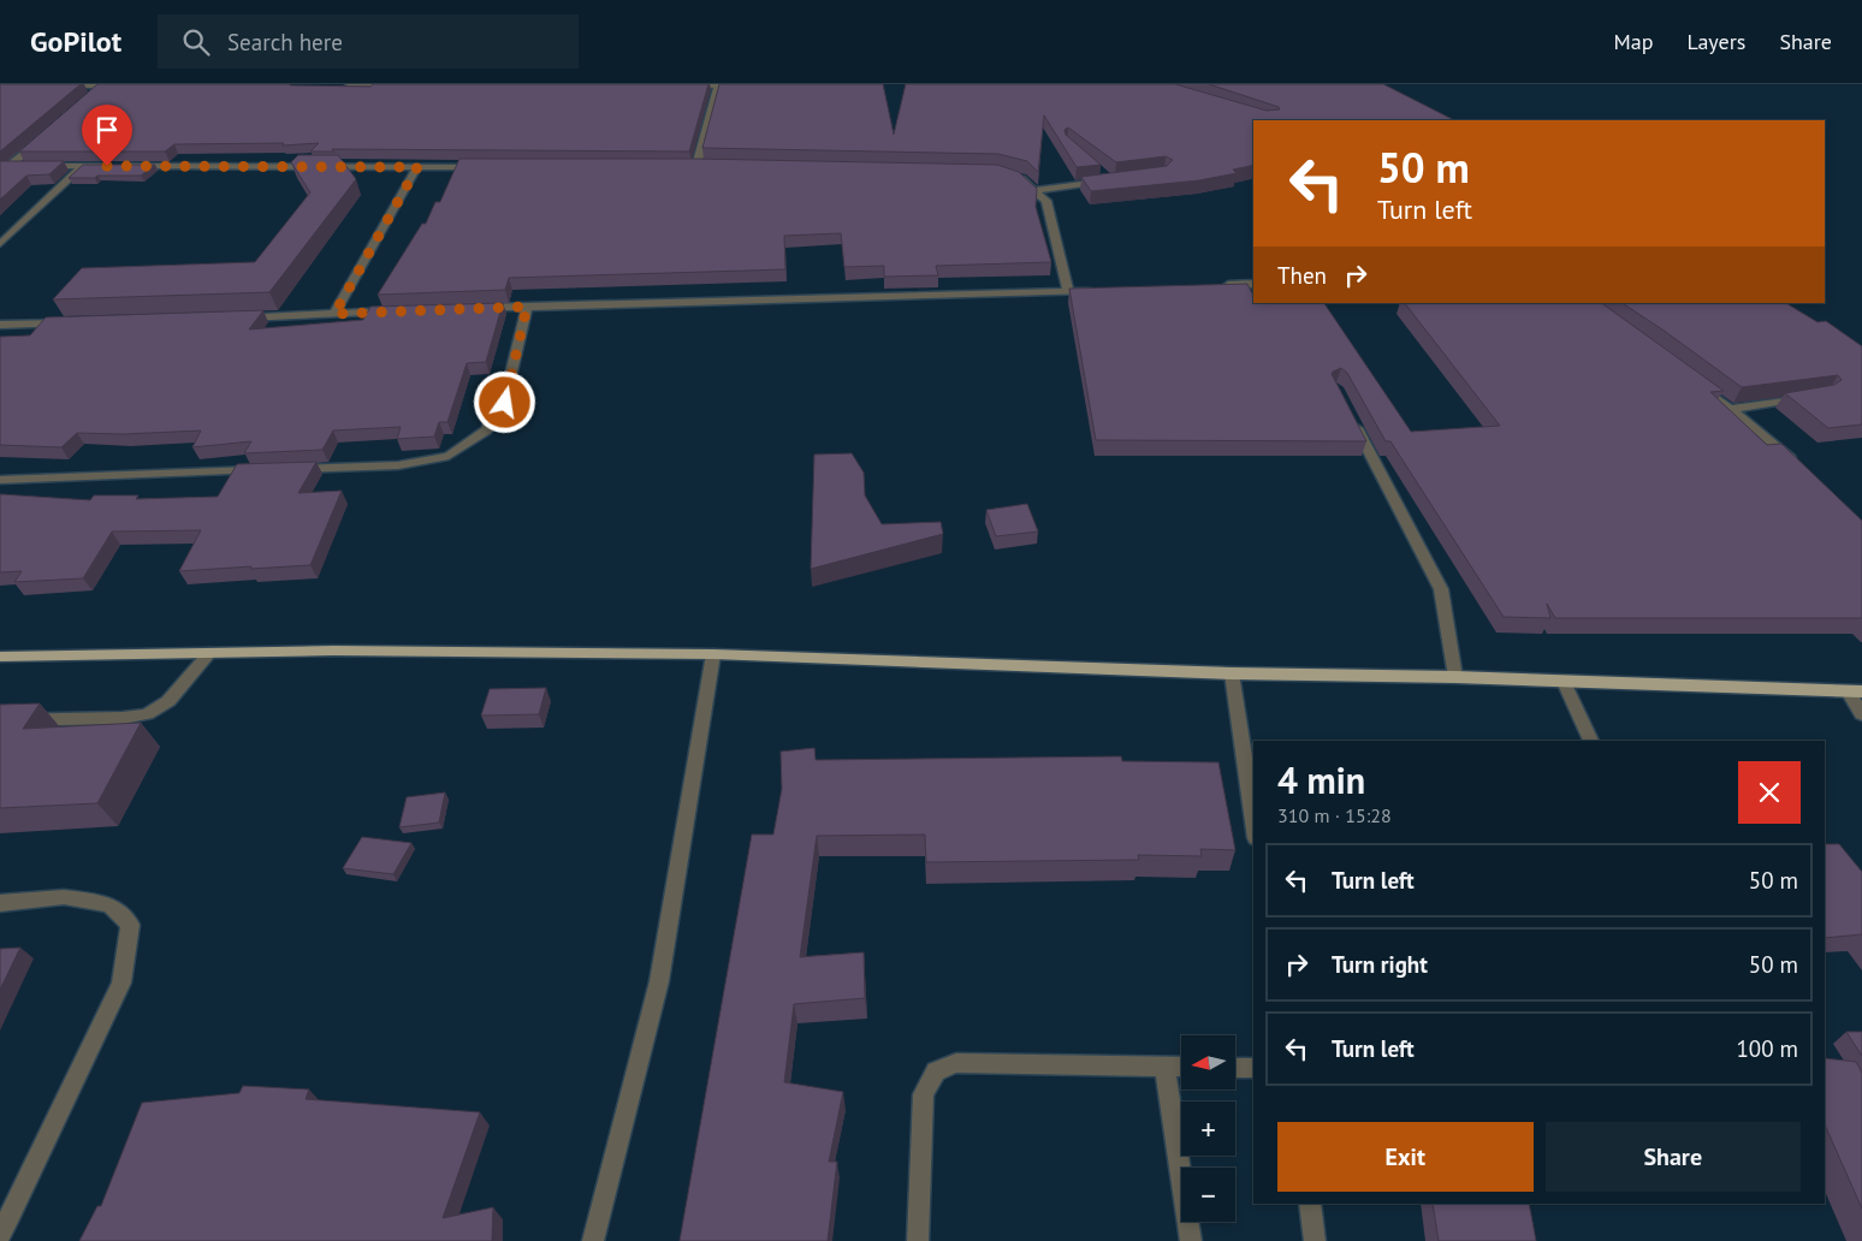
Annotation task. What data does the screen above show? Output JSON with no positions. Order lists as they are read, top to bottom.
{
  "north": "left",
  "page": {
    "header": "GoPilot",
    "search": "Search here",
    "nav": ["Map", "Layers", "Share"],
    "turn": ["50 m", "Turn left"],
    "then": "Then",
    "heading": ["4 min", "310 m · 15:28"],
    "list": [
      {
        "name": "Turn left",
        "value": "50 m"
      },
      {
        "name": "Turn right",
        "value": "50 m"
      },
      {
        "name": "Turn left",
        "value": "100 m"
      }
    ],
    "map_buttons": ["+", "−"],
    "buttons": ["Exit", "Share"]
  }
}
